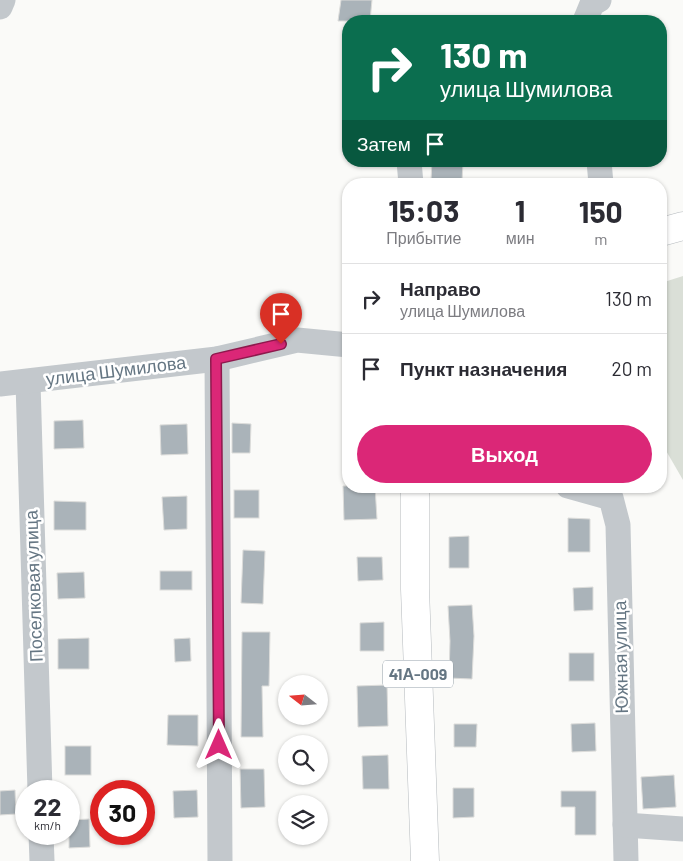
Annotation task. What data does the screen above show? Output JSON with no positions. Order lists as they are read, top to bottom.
{
  "streets": {
    "main road": ["41А-009"],
    "street": ["улица Шумилова", "Поселковая улица", "Южная улица"]
  },
  "crossings": [
    ["улица Шумилова", "Поселковая улица"]
  ],
  "north": "left",
  "page": {
    "turn": ["130 m", "улица Шумилова"],
    "then": "Затем",
    "eta": [
      "15:03",
      "Прибытие",
      "1",
      "мин",
      "150",
      "m"
    ],
    "list": [
      {
        "name": "Направо",
        "note": "улица Шумилова",
        "value": "130 m"
      },
      {
        "name": "Пункт назначения",
        "value": "20 m"
      }
    ],
    "buttons": "Выход",
    "speed": "22 km/h",
    "limit": "30"
  }
}
